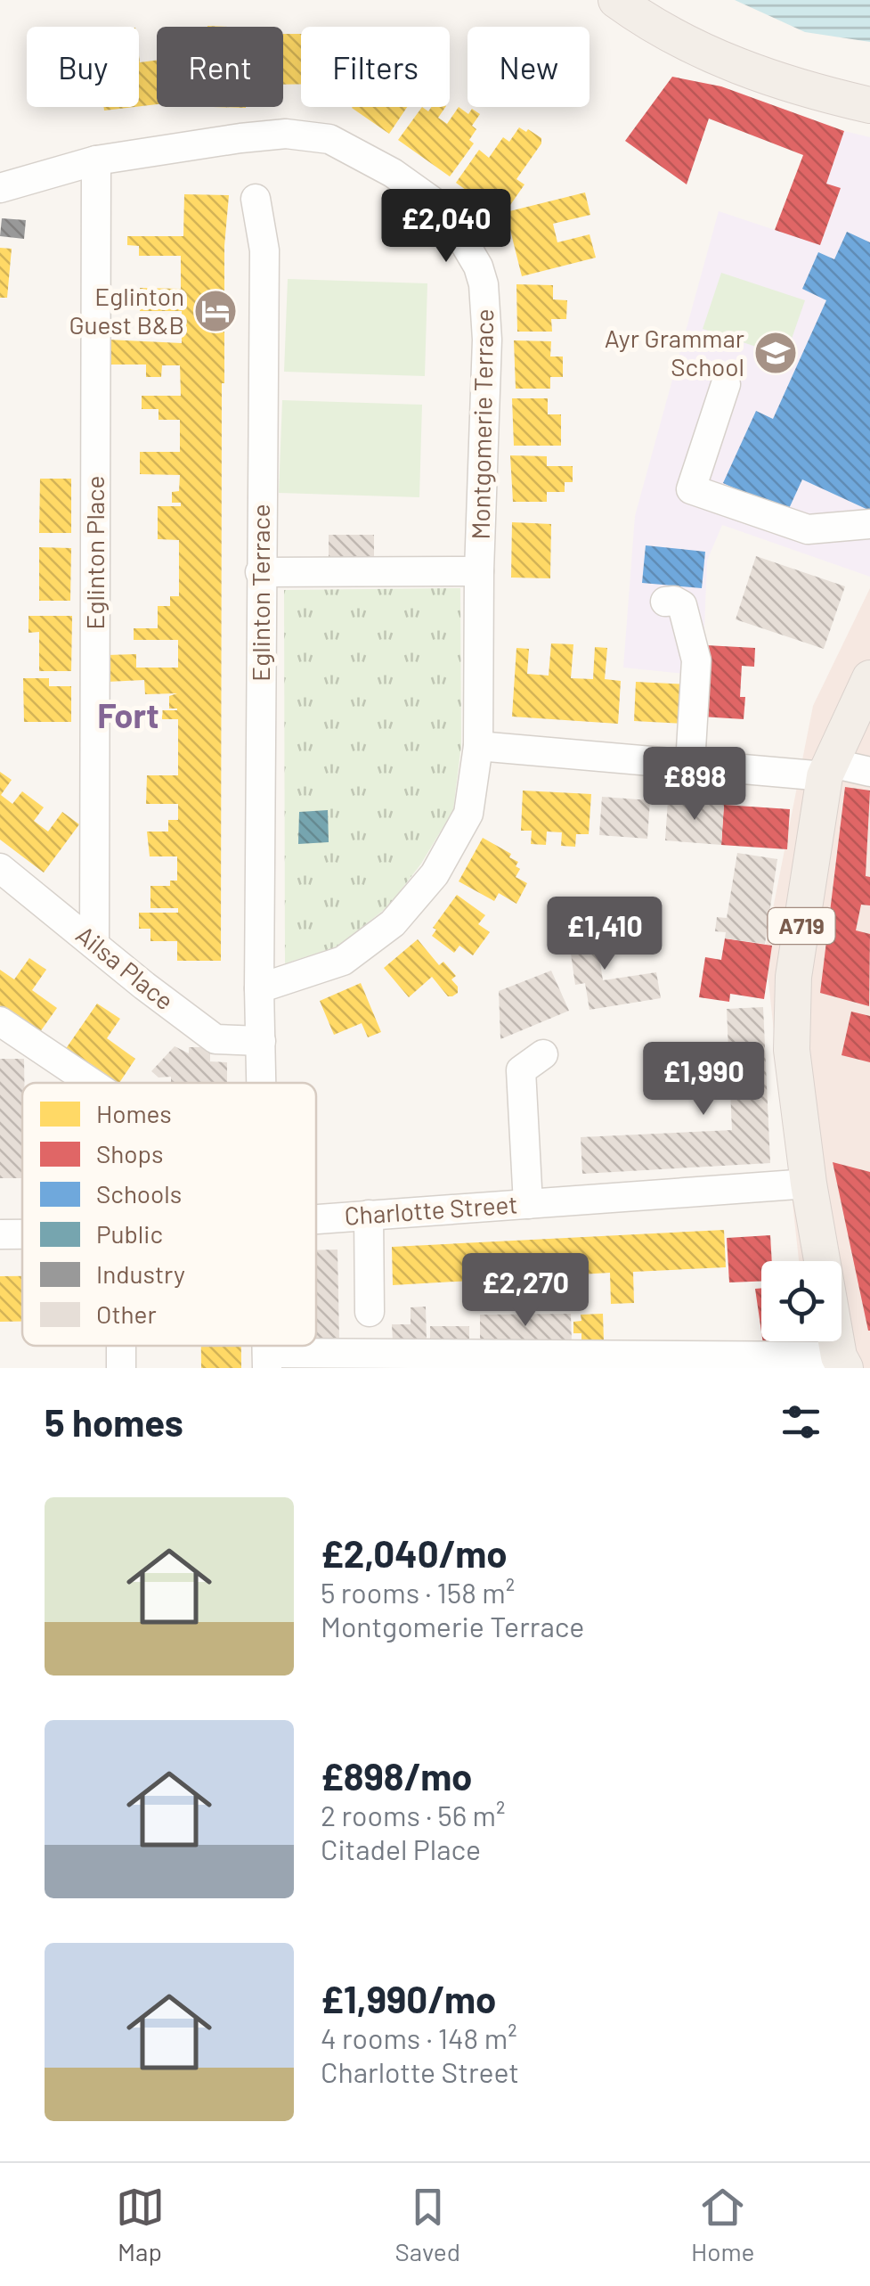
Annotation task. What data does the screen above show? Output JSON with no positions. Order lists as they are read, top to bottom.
{
  "streets": {
    "main road": ["A719"],
    "street": [
      "Montgomerie Terrace",
      "Eglinton Place",
      "Eglinton Terrace",
      "Ailsa Place",
      "Charlotte Street"
    ]
  },
  "crossings": [
    ["Montgomerie Terrace", "Eglinton Place"],
    ["Montgomerie Terrace", "Eglinton Terrace"],
    ["Eglinton Place", "Ailsa Place"],
    ["Eglinton Terrace", "Ailsa Place"],
    ["A719", "Charlotte Street"]
  ],
  "districts": ["Fort"],
  "places": {
    "hotel": ["Eglinton Guest B&B"],
    "school or university": ["Ayr Grammar School"]
  },
  "legend": [
    "Homes",
    "Shops",
    "Schools",
    "Public",
    "Industry",
    "Other"
  ],
  "page": {
    "chip": [
      "Buy",
      "Rent",
      "Filters",
      "New"
    ],
    "price": [
      "£2,040",
      "£898",
      "£1,410",
      "£1,990",
      "£2,270"
    ],
    "heading": "5 homes",
    "list": [
      {
        "name": "£2,040/mo",
        "note": "5 rooms · 158 m² · Montgomerie Terrace"
      },
      {
        "name": "£898/mo",
        "note": "2 rooms · 56 m² · Citadel Place"
      },
      {
        "name": "£1,990/mo",
        "note": "4 rooms · 148 m² · Charlotte Street"
      }
    ],
    "tabs": ["Map", "Saved", "Home"]
  }
}
